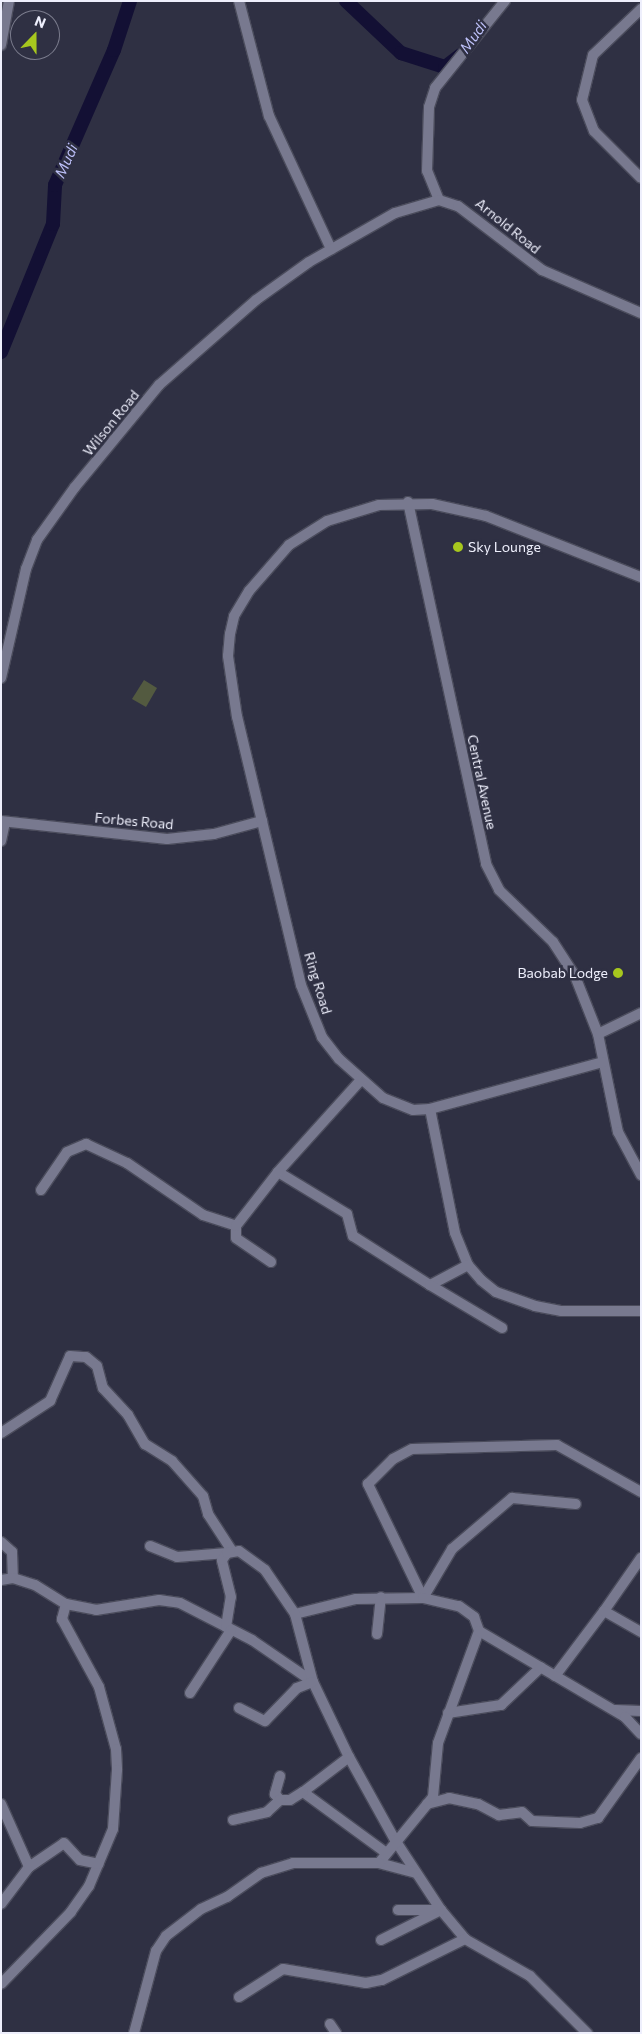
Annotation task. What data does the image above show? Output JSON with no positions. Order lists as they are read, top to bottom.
{
  "streets": {
    "street": [
      "Arnold Road",
      "Wilson Road",
      "Central Avenue",
      "Forbes Road",
      "Ring Road"
    ]
  },
  "crossings": [
    ["Central Avenue", "Ring Road"],
    ["Forbes Road", "Ring Road"]
  ],
  "water": ["Mudi"],
  "places": ["Sky Lounge", "Baobab Lodge"],
  "north": "top"
}
